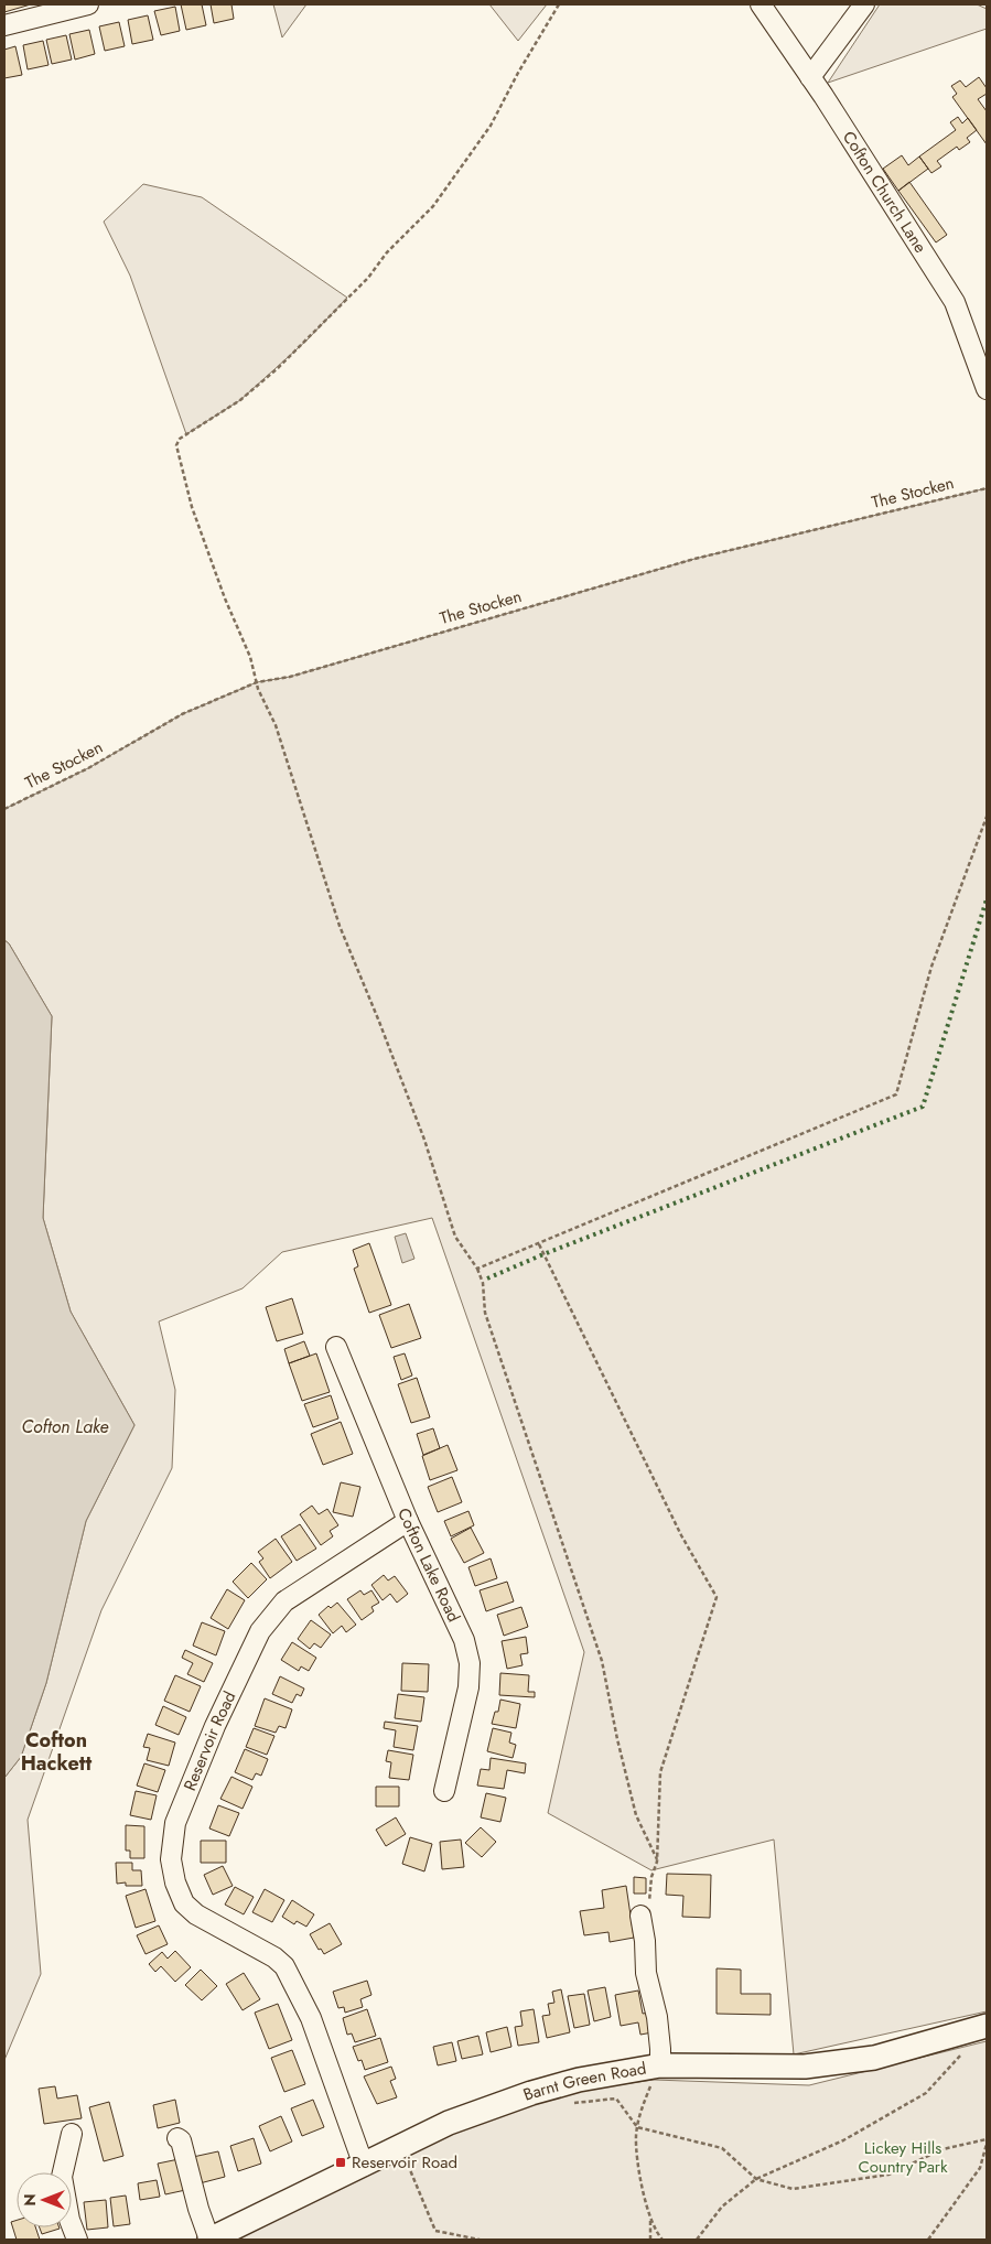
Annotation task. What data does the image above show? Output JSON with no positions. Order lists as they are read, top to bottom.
{
  "streets": {
    "main road": ["Barnt Green Road"],
    "street": ["Cofton Church Lane", "Cofton Lake Road", "Reservoir Road"],
    "path": ["The Stocken"]
  },
  "crossings": [
    ["Cofton Lake Road", "Reservoir Road"],
    ["Reservoir Road", "Barnt Green Road"]
  ],
  "districts": ["Cofton Hackett"],
  "water": ["Cofton Lake"],
  "parks": ["Lickey Hills Country Park"],
  "places": {
    "transit": ["Reservoir Road"]
  },
  "north": "left"
}
